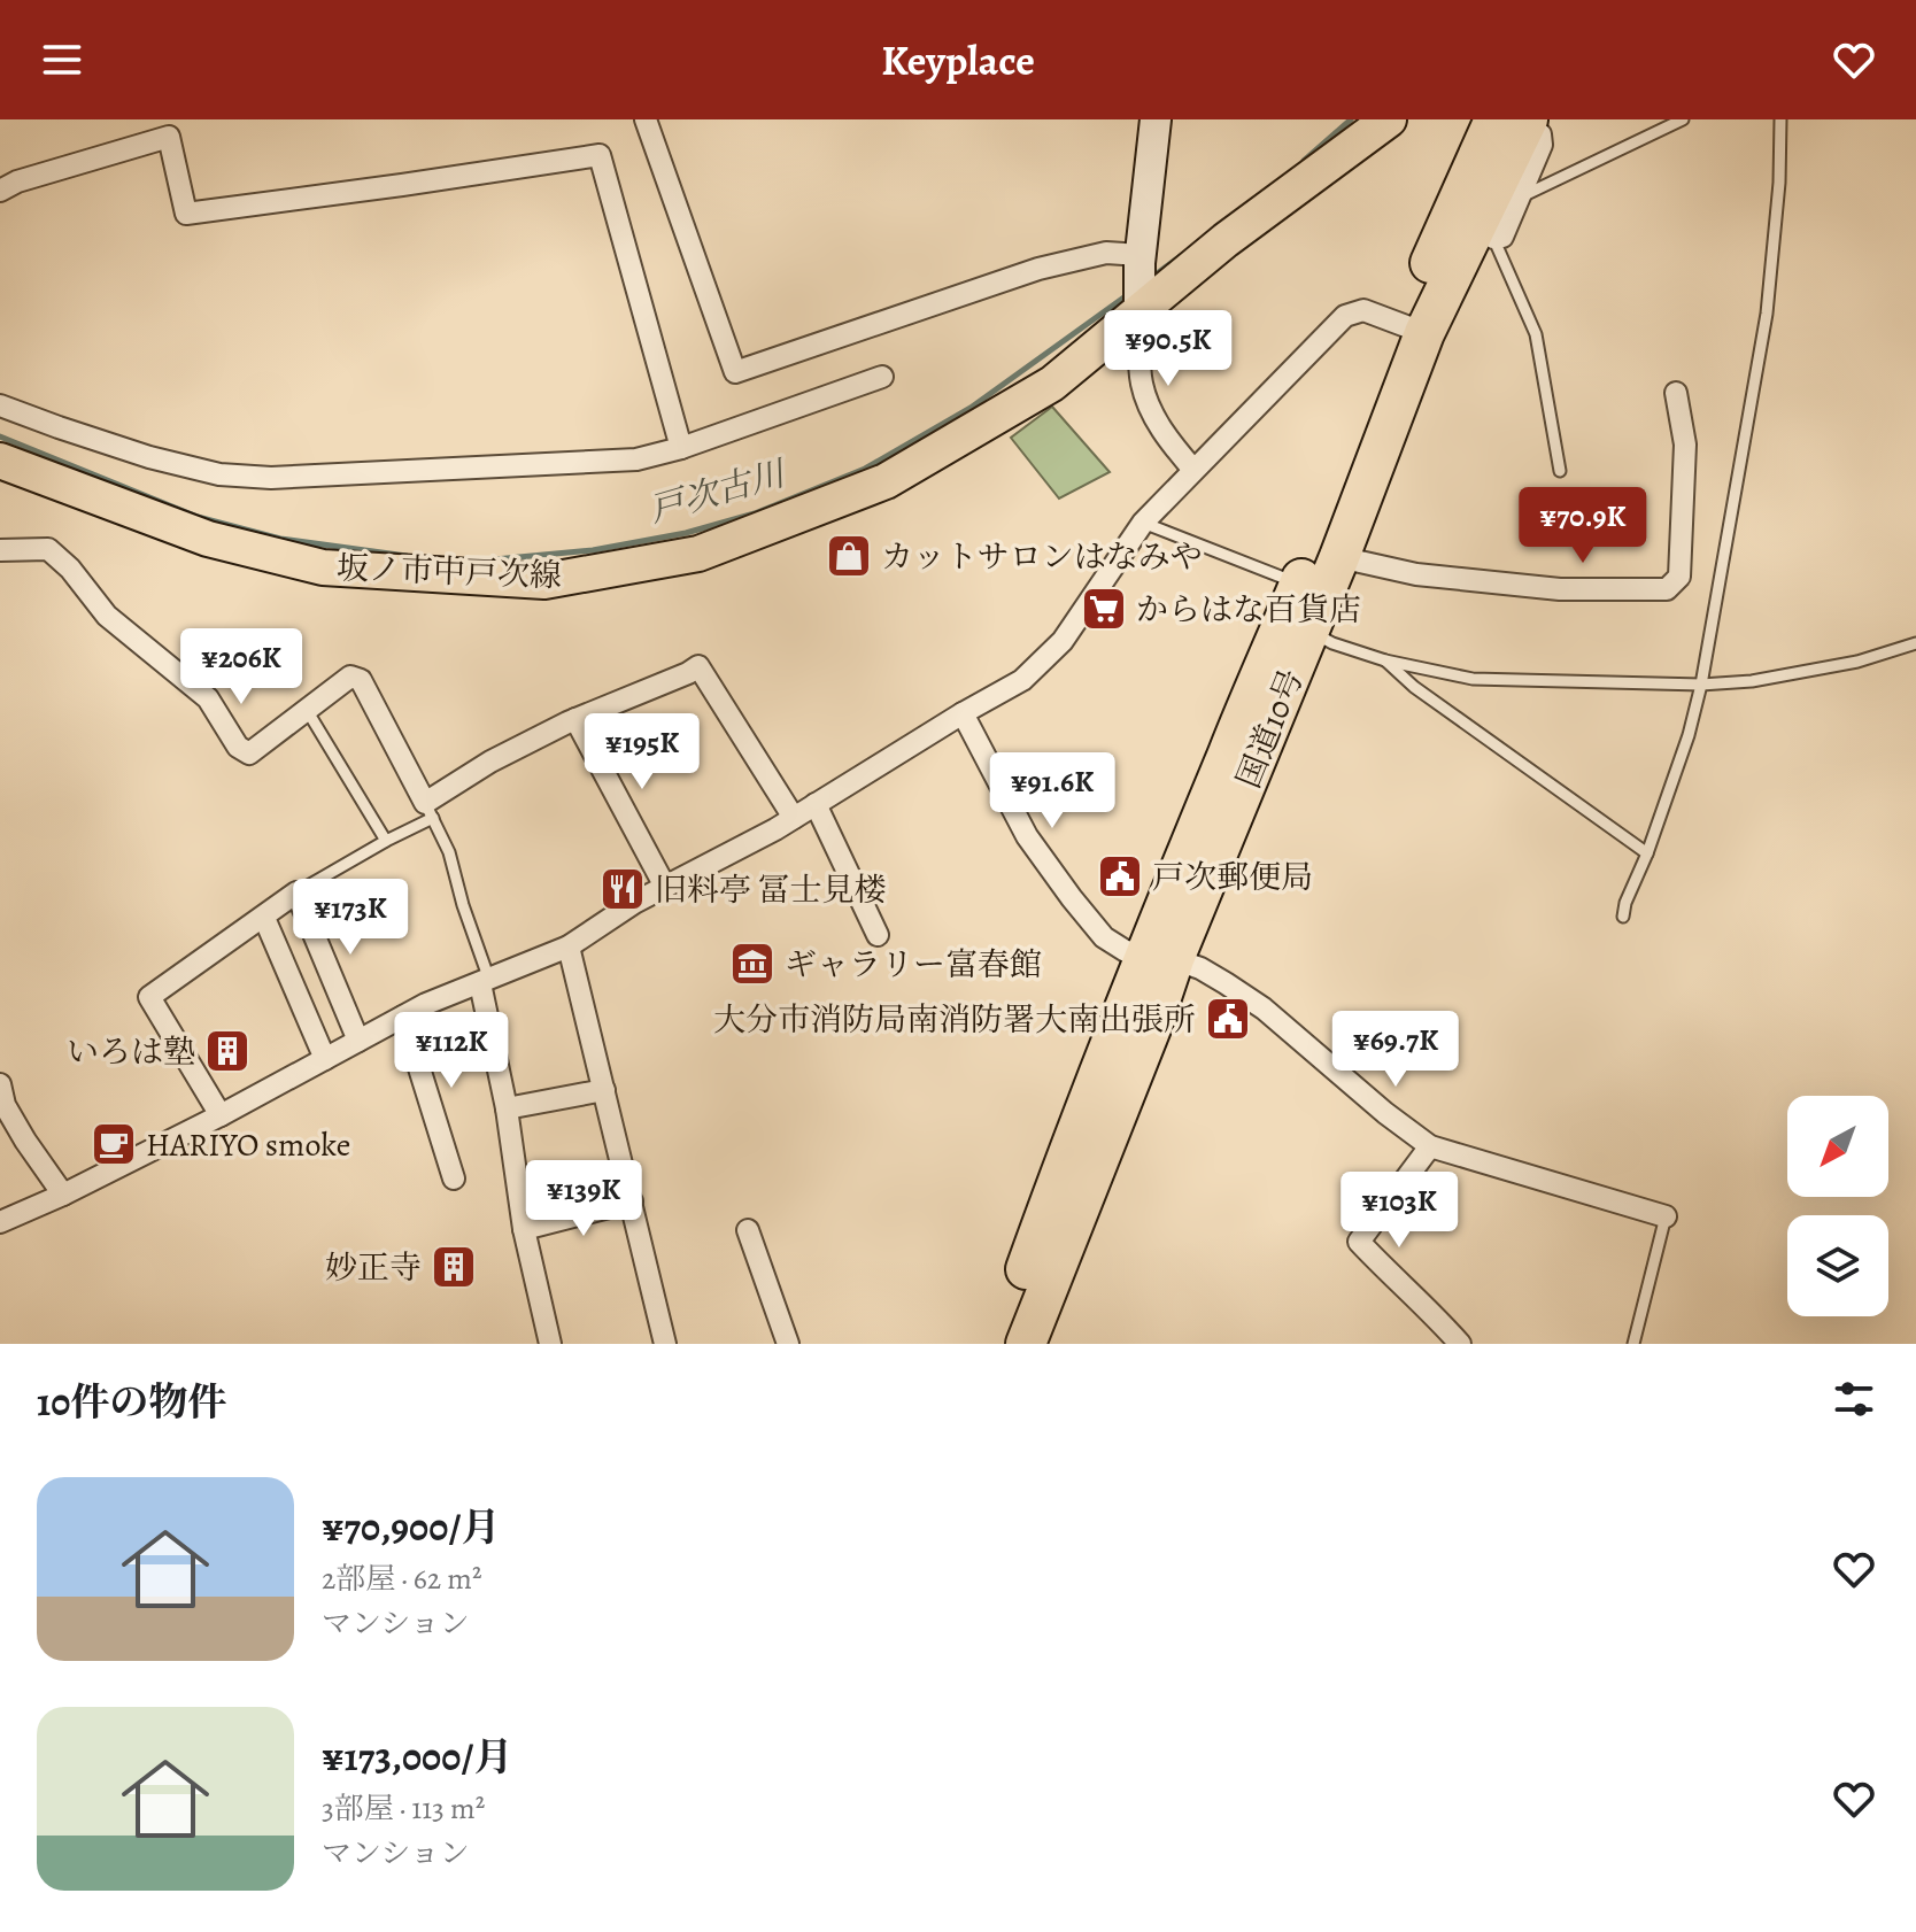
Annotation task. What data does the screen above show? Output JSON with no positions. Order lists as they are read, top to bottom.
{
  "streets": {
    "highway": ["国道10号"],
    "main road": ["坂ノ市中戸次線"]
  },
  "water": ["戸次古川"],
  "places": {
    "shop": ["カットサロンはなみや"],
    "supermarket": ["からはな百貨店"],
    "public building": ["戸次郵便局", "大分市消防局南消防署大南出張所"],
    "restaurant": ["旧料亭 冨士見楼"],
    "museum": ["ギャラリー富春館"],
    "building": ["いろは塾", "妙正寺"],
    "cafe": ["HARIYO smoke"]
  },
  "north": "bottom left",
  "page": {
    "header": "Keyplace",
    "price": [
      "¥90.5K",
      "¥70.9K",
      "¥206K",
      "¥195K",
      "¥91.6K",
      "¥173K",
      "¥69.7K",
      "¥112K",
      "¥139K",
      "¥103K"
    ],
    "heading": "10件の物件",
    "list": [
      {
        "name": "¥70,900/月",
        "note": "2部屋 · 62 m² · マンション"
      },
      {
        "name": "¥173,000/月",
        "note": "3部屋 · 113 m² · マンション"
      }
    ]
  }
}
